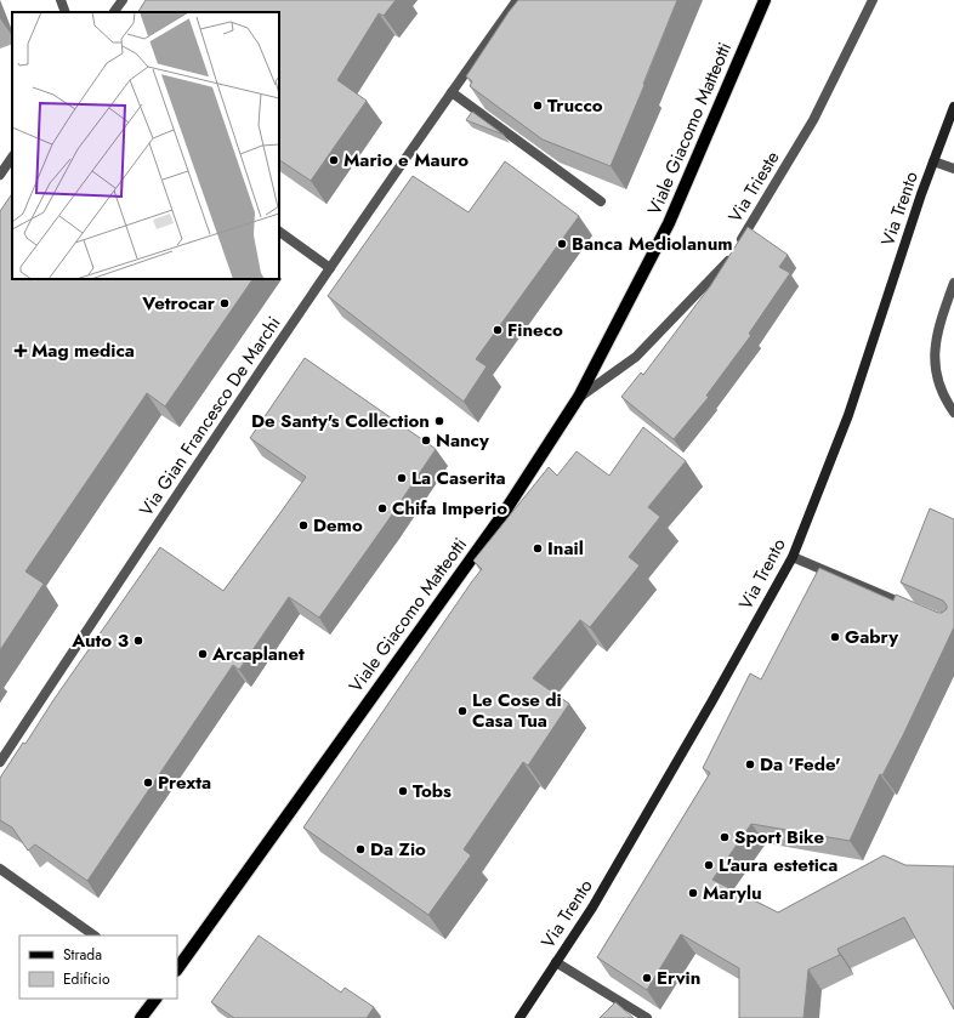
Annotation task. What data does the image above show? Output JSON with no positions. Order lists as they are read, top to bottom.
{
  "streets": {
    "main road": ["Viale Giacomo Matteotti", "Via Trento"],
    "street": ["Via Trieste", "Via Gian Francesco De Marchi"]
  },
  "crossings": [
    ["Viale Giacomo Matteotti", "Via Trieste"]
  ],
  "places": {
    "other": [
      "Trucco",
      "Mario e Mauro",
      "Banca Mediolanum",
      "Vetrocar",
      "Fineco",
      "De Santy's Collection",
      "Nancy",
      "La Caserita",
      "Chifa Imperio",
      "Demo",
      "Inail",
      "Gabry",
      "Auto 3",
      "Arcaplanet",
      "Le Cose di Casa Tua",
      "Da 'Fede'",
      "Prexta",
      "Tobs",
      "Sport Bike",
      "Da Zio",
      "L'aura estetica",
      "Marylu",
      "Ervin"
    ],
    "health": ["Mag medica"]
  },
  "legend": ["Strada", "Edificio"]
}
